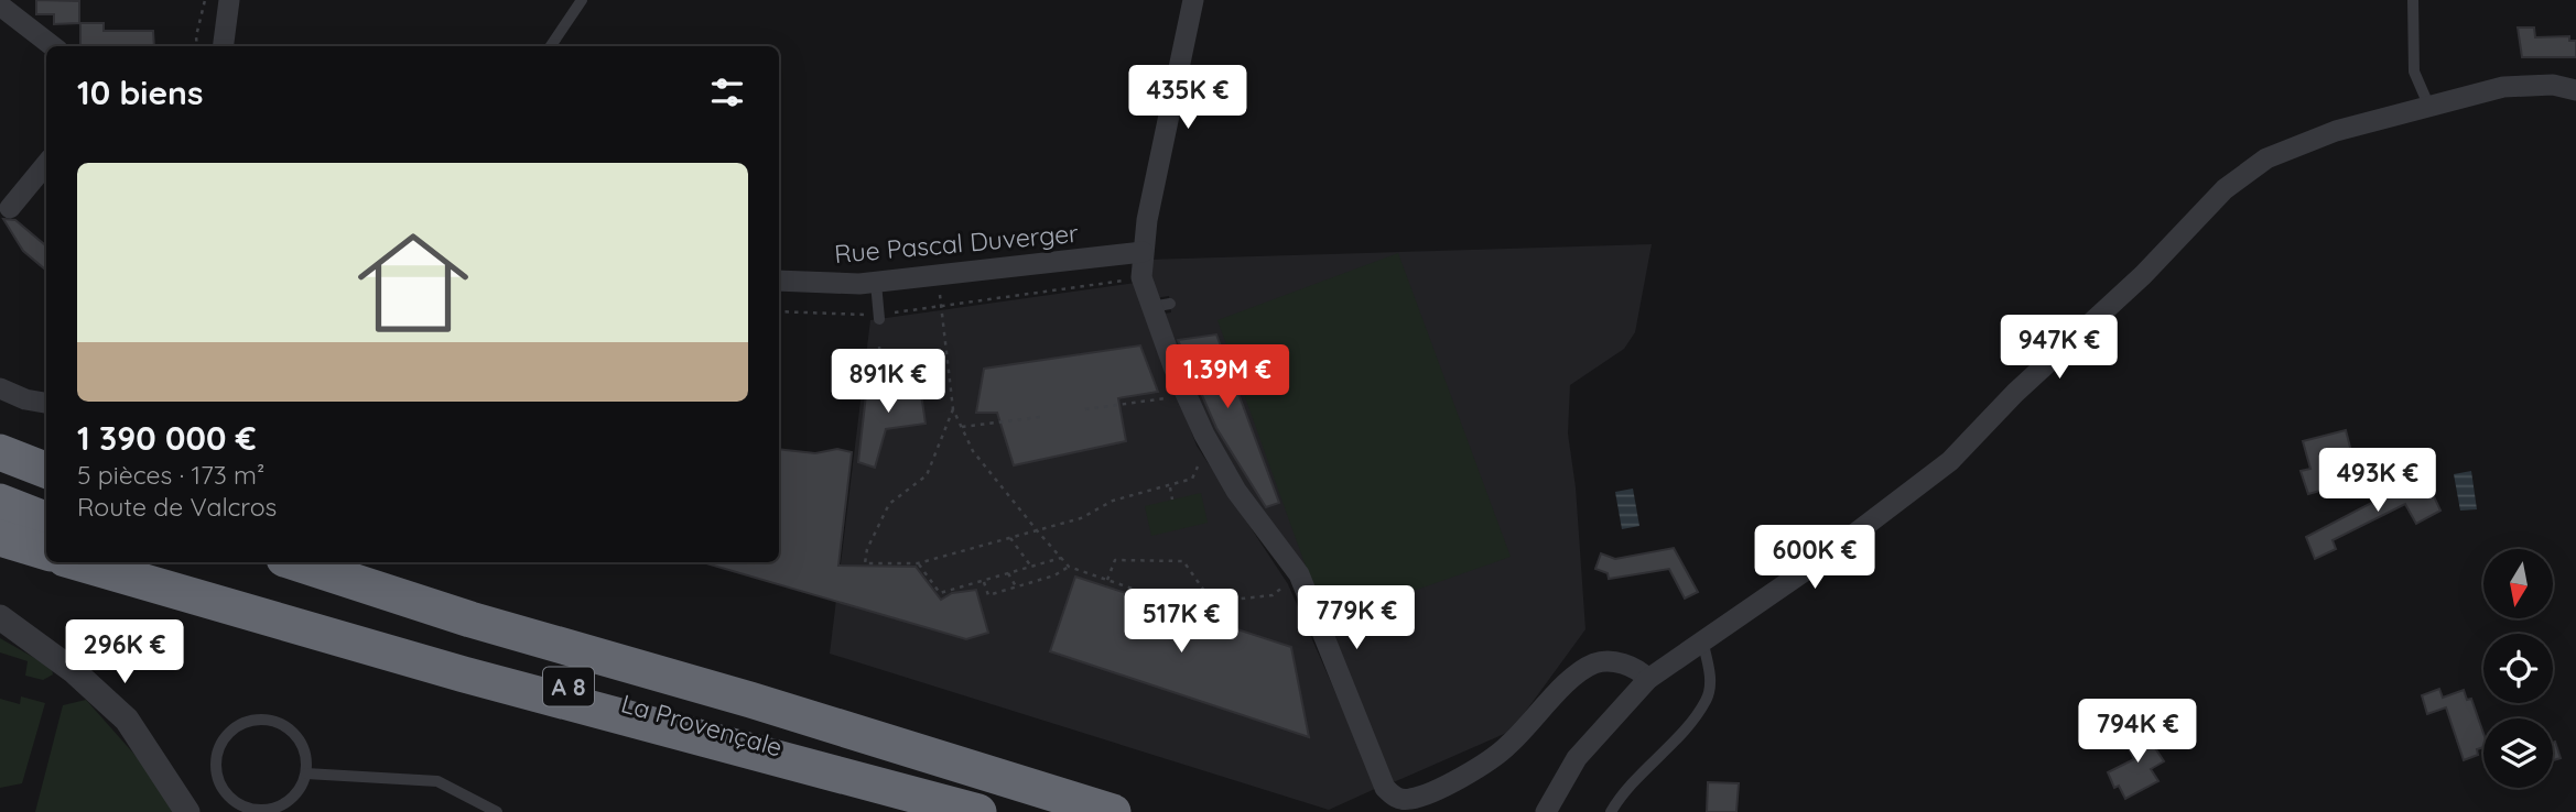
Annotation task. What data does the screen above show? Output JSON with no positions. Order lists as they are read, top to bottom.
{
  "streets": {
    "highway": ["A 8", "La Provençale"],
    "street": ["Rue Pascal Duverger"]
  },
  "north": "bottom",
  "page": {
    "heading": "10 biens",
    "price": [
      "435K €",
      "947K €",
      "1.39M €",
      "891K €",
      "493K €",
      "600K €",
      "779K €",
      "517K €",
      "296K €",
      "794K €"
    ],
    "list": [
      {
        "name": "1 390 000 €",
        "note": "5 pièces · 173 m² · Route de Valcros"
      }
    ]
  }
}
